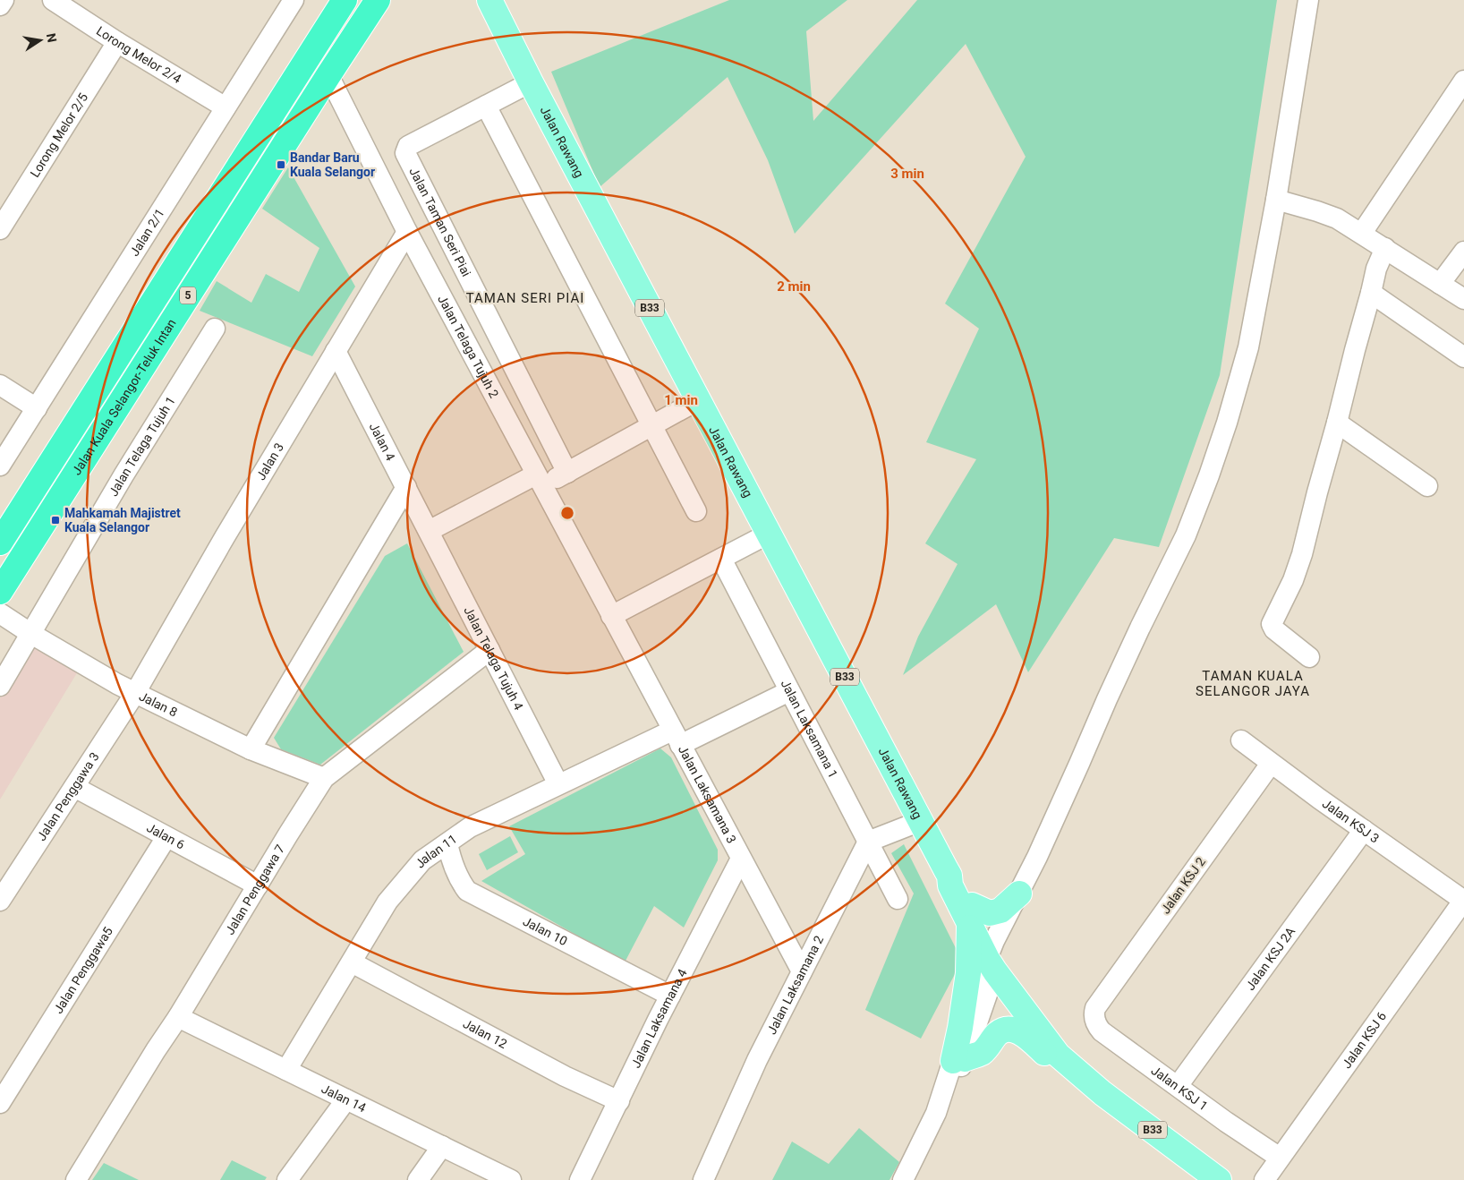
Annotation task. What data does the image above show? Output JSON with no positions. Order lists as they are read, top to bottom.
{
  "streets": {
    "highway": ["5", "Jalan Kuala Selangor-Teluk Intan"],
    "main road": ["Jalan Rawang", "B33"],
    "street": [
      "Lorong Melor 2/4",
      "Lorong Melor 2/5",
      "Jalan Taman Seri Piai",
      "Jalan 2/1",
      "Jalan Telaga Tujuh 2",
      "Jalan 4",
      "Jalan Telaga Tujuh 1",
      "Jalan 3",
      "Jalan Telaga Tujuh 4",
      "Jalan 8",
      "Jalan Laksamana 1",
      "Jalan Laksamana 3",
      "Jalan Penggawa 3",
      "Jalan KSJ 3",
      "Jalan 6",
      "Jalan 11",
      "Jalan KSJ 2",
      "Jalan Penggawa 7",
      "Jalan 10",
      "Jalan KSJ 2A",
      "Jalan Penggawa5",
      "Jalan Laksamana 2",
      "Jalan Laksamana 4",
      "Jalan 12",
      "Jalan KSJ 6",
      "Jalan KSJ 1",
      "Jalan 14"
    ]
  },
  "crossings": [
    ["Lorong Melor 2/4", "Lorong Melor 2/5"],
    ["Lorong Melor 2/4", "Jalan 2/1"],
    ["Jalan Rawang", "Jalan Taman Seri Piai"],
    ["Jalan Telaga Tujuh 2", "Jalan Kuala Selangor-Teluk Intan"],
    ["Jalan Telaga Tujuh 2", "Jalan 3"],
    ["Jalan Telaga Tujuh 2", "Jalan Laksamana 3"],
    ["Jalan 4", "Jalan 3"],
    ["Jalan 4", "Jalan Telaga Tujuh 4"],
    ["Jalan Telaga Tujuh 1", "Jalan 8"],
    ["Jalan 3", "Jalan 8"],
    ["Jalan 3", "Jalan Penggawa 3"],
    ["Jalan Telaga Tujuh 4", "Jalan 11"],
    ["Jalan Telaga Tujuh 4", "Jalan Penggawa 7"],
    ["Jalan 8", "Jalan Penggawa 3"],
    ["Jalan 8", "Jalan Penggawa 7"],
    ["Jalan Laksamana 1", "Jalan 11"],
    ["Jalan Laksamana 1", "Jalan Laksamana 2"],
    ["Jalan Laksamana 3", "Jalan 11"],
    ["Jalan Laksamana 3", "Jalan Laksamana 2"],
    ["Jalan Laksamana 3", "Jalan Laksamana 4"],
    ["Jalan Penggawa 3", "Jalan 6"],
    ["Jalan KSJ 3", "Jalan KSJ 2"],
    ["Jalan KSJ 3", "Jalan KSJ 2A"],
    ["Jalan KSJ 3", "Jalan KSJ 6"],
    ["Jalan 6", "Jalan Penggawa 7"],
    ["Jalan 6", "Jalan Penggawa5"],
    ["Jalan 11", "Jalan 10"],
    ["Jalan 11", "Jalan 12"],
    ["Jalan 11", "Jalan 14"],
    ["Jalan KSJ 2", "Jalan KSJ 1"],
    ["Jalan Penggawa 7", "Jalan 14"],
    ["Jalan 10", "Jalan Laksamana 4"],
    ["Jalan KSJ 2A", "Jalan KSJ 1"],
    ["Jalan Laksamana 4", "Jalan 12"],
    ["Jalan KSJ 6", "Jalan KSJ 1"]
  ],
  "districts": ["TAMAN SERI PIAI", "TAMAN KUALA SELANGOR JAYA"],
  "places": {
    "transit": ["Bandar Baru Kuala Selangor", "Mahkamah Majistret Kuala Selangor"]
  },
  "north": "right",
  "rings": ["3 min", "2 min", "1 min"]
}
